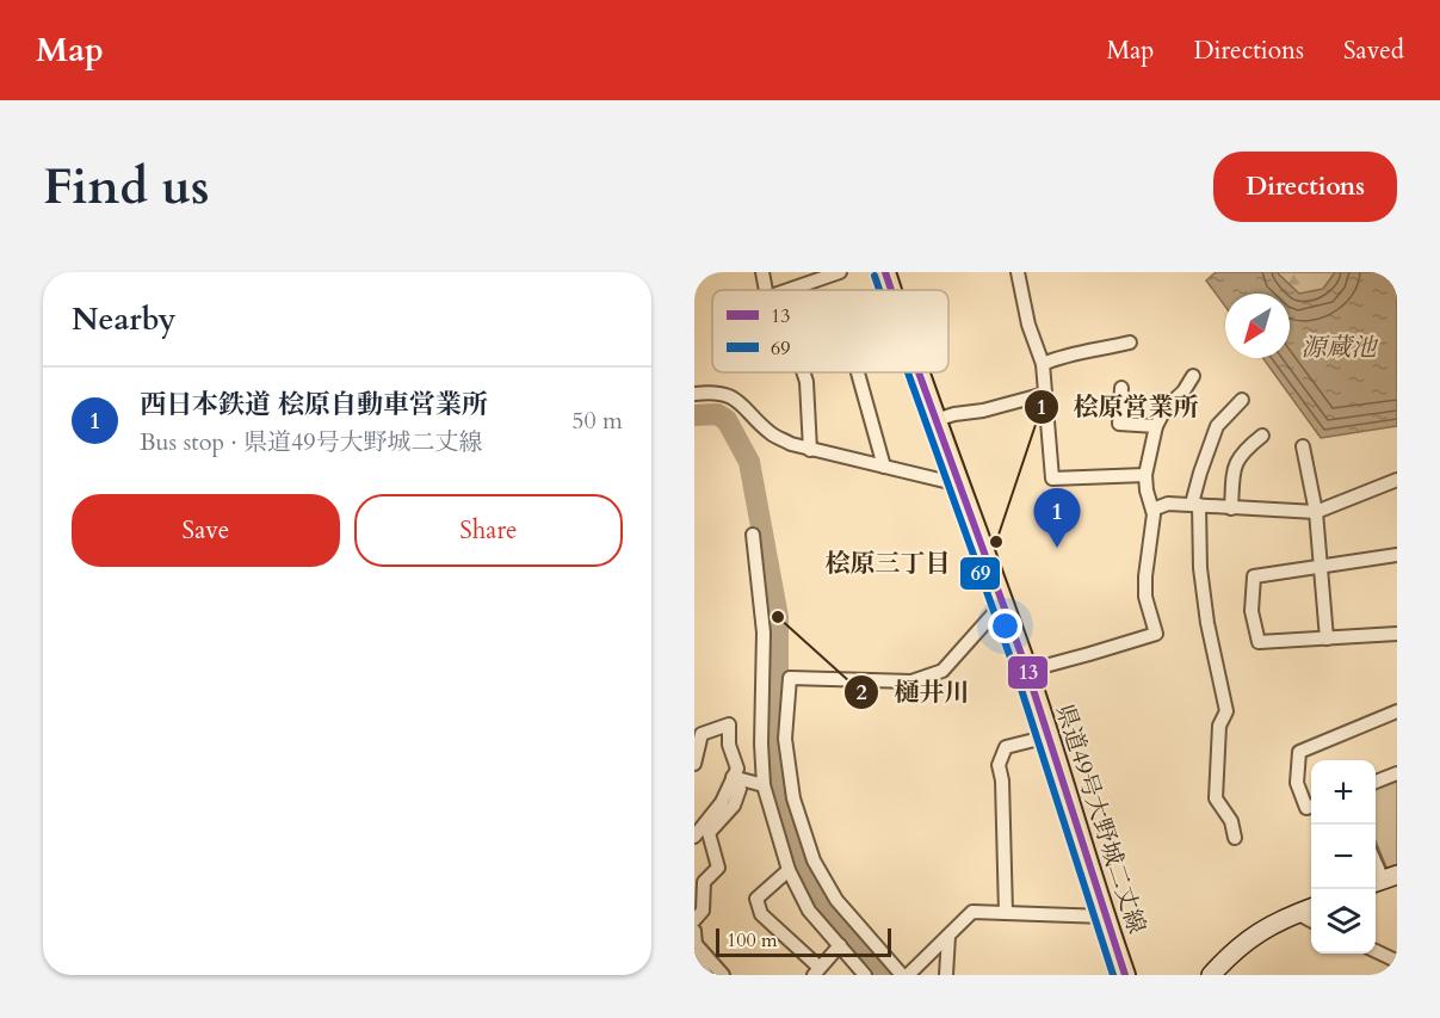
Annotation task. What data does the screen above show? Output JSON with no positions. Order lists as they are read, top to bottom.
{
  "streets": {
    "main road": ["県道49号大野城二丈線"]
  },
  "districts": ["桧原三丁目"],
  "water": ["源蔵池"],
  "places": ["桧原営業所", "樋井川"],
  "lines": ["transit line 13", "transit line 69"],
  "legend": ["13", "69"],
  "scale_bar": "100 m",
  "north": "bottom left",
  "page": {
    "header": "Map",
    "nav": ["Map", "Directions", "Saved"],
    "buttons": [
      "Directions",
      ["Save", "Share"]
    ],
    "title": "Find us",
    "heading": "Nearby",
    "list": [
      {
        "mark": "1",
        "name": "西日本鉄道 桧原自動車営業所",
        "note": "Bus stop · 県道49号大野城二丈線",
        "value": "50 m"
      }
    ],
    "pins": "1",
    "map_buttons": ["+", "−"],
    "scale": "100 m"
  }
}
